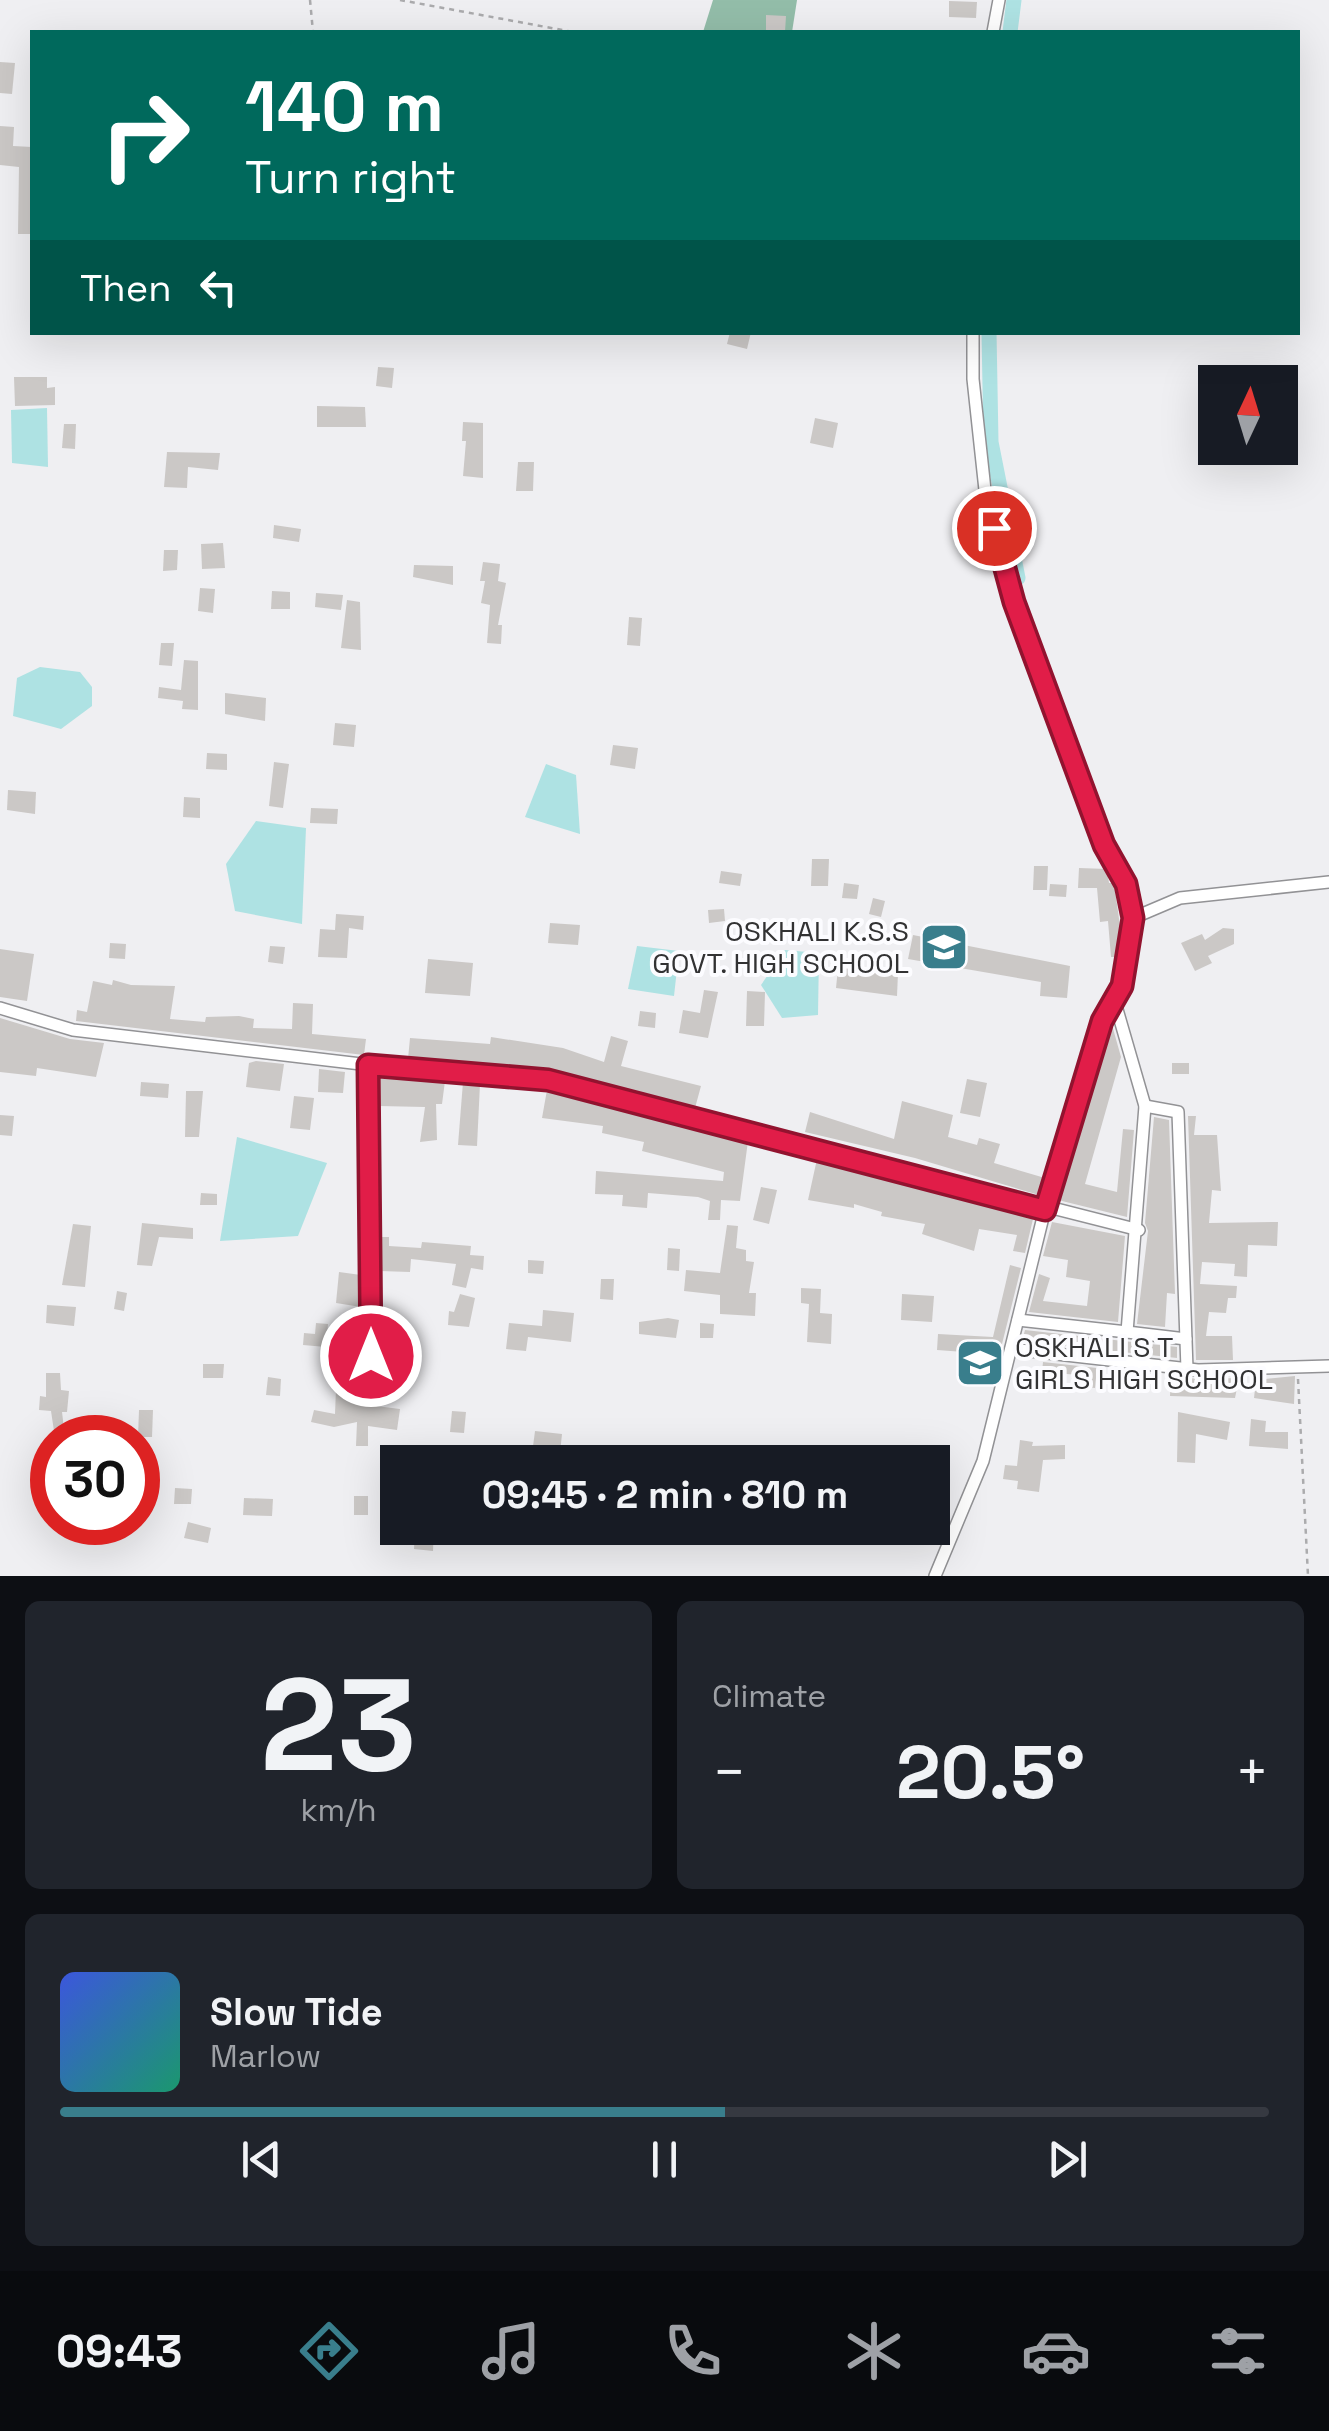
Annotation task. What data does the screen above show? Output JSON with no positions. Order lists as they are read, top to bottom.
{
  "places": {
    "school or university": ["OSKHALI K.S.S GOVT. HIGH SCHOOL", "OSKHALI S T GIRLS HIGH SCHOOL"]
  },
  "north": "top",
  "page": {
    "turn": ["140 m", "Turn right"],
    "then": "Then",
    "limit": "30",
    "trip": "09:45 · 2 min · 810 m",
    "tile": [
      ["23", "km/h"],
      "Climate"
    ],
    "heat": ["−", "20.5°", "+"],
    "song": ["Slow Tide", "Marlow"],
    "tabs": "09:43"
  }
}
